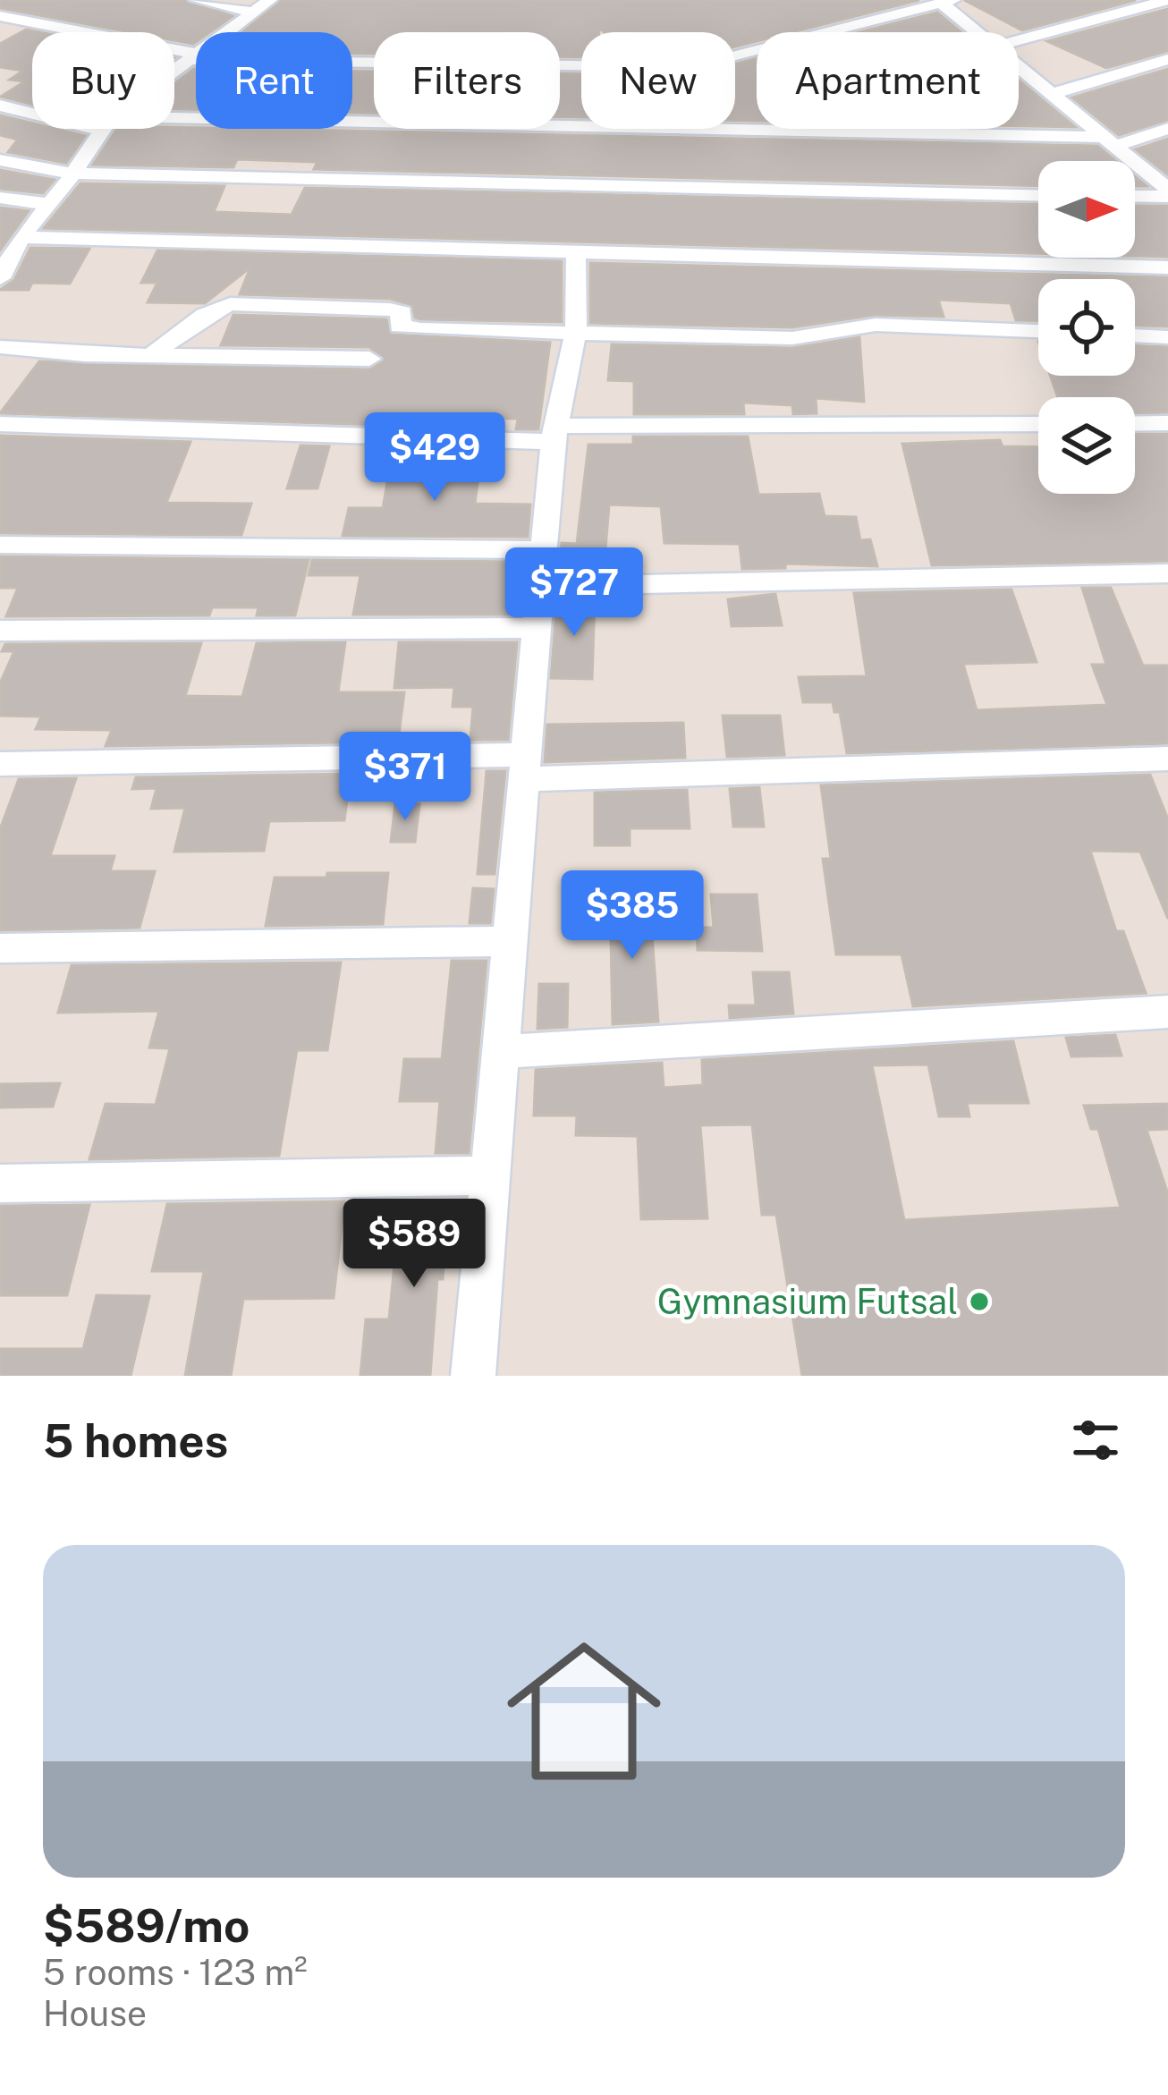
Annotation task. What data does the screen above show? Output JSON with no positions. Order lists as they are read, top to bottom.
{
  "places": ["Gymnasium Futsal"],
  "north": "right",
  "page": {
    "chip": [
      "Buy",
      "Rent",
      "Filters",
      "New",
      "Apartment"
    ],
    "price": [
      "$429",
      "$727",
      "$371",
      "$385",
      "$589"
    ],
    "heading": "5 homes",
    "list": [
      {
        "name": "$589/mo",
        "note": "5 rooms · 123 m² · House"
      }
    ]
  }
}
